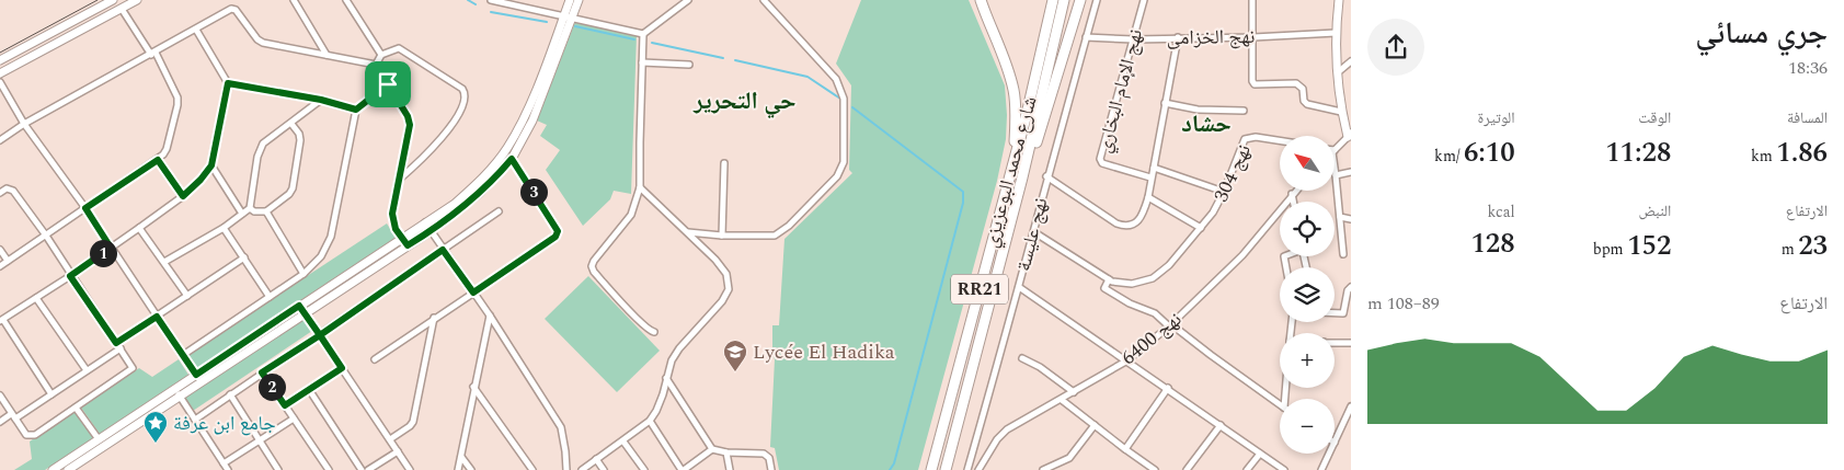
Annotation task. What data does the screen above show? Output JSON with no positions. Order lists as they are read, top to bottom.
{
  "streets": {
    "highway": ["شارع محمد البوعزيزي", "RR21"],
    "street": [
      "نهج الخزامى",
      "نهج الإمام البخاري",
      "نهج 304",
      "نهج عليسة",
      "نهج 6400"
    ]
  },
  "crossings": [
    ["نهج الخزامى", "نهج الإمام البخاري"],
    ["نهج الخزامى", "نهج عليسة"]
  ],
  "districts": ["حي التحرير", "حشاد"],
  "places": {
    "school or university": ["Lycée El Hadika"],
    "place": ["جامع ابن عرفة"]
  },
  "north": "top left",
  "page": {
    "heading": ["جري مسائي", "18:36"],
    "stats": [
      ["المسافة", "1.86 km"],
      ["الوقت", "11:28"],
      ["الوتيرة", "6:10 /km"],
      ["الارتفاع", "23 m"],
      ["النبض", "152 bpm"],
      ["kcal", "128"]
    ],
    "map_buttons": ["+", "−"],
    "pins": ["3", "1", "2"],
    "chart": ["الارتفاع", "89–108 m"]
  }
}
